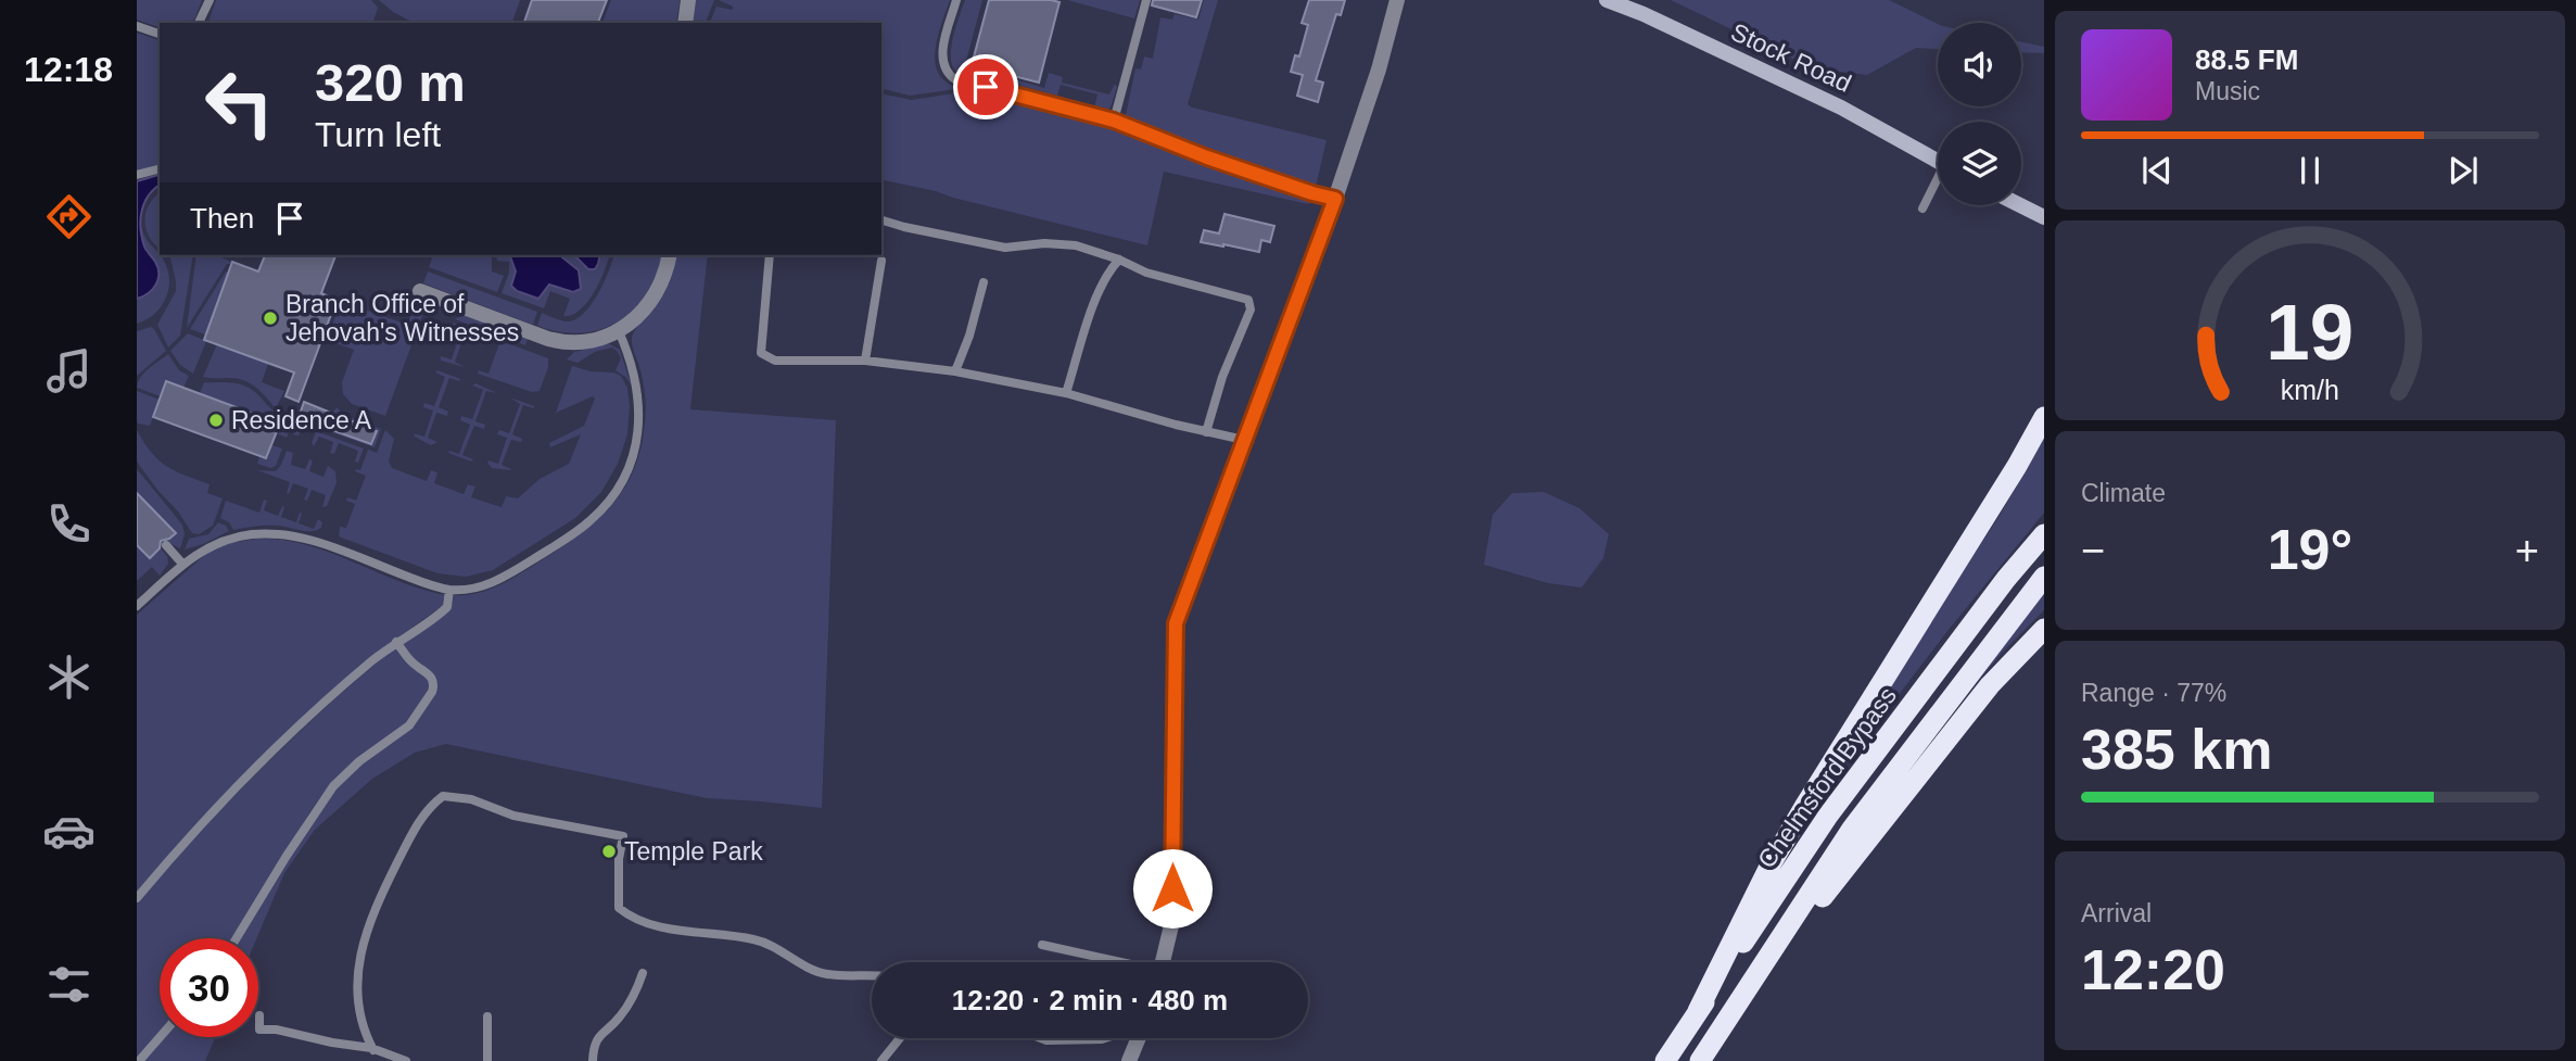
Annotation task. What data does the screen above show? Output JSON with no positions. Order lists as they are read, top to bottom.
{
  "streets": {
    "highway": ["Chelmsford Bypass"],
    "main road": ["Stock Road"]
  },
  "places": ["Branch Office of Jehovah's Witnesses", "Residence A", "Temple Park"],
  "page": {
    "tabs": "12:18",
    "turn": ["320 m", "Turn left"],
    "song": ["88.5 FM", "Music"],
    "then": "Then",
    "tile": [
      "Climate",
      ["Range · 77%", "385 km"],
      ["Arrival", "12:20"]
    ],
    "heat": ["−", "19°", "+"],
    "limit": "30",
    "trip": "12:20 · 2 min · 480 m",
    "gauge": ["19", "km/h"]
  }
}
